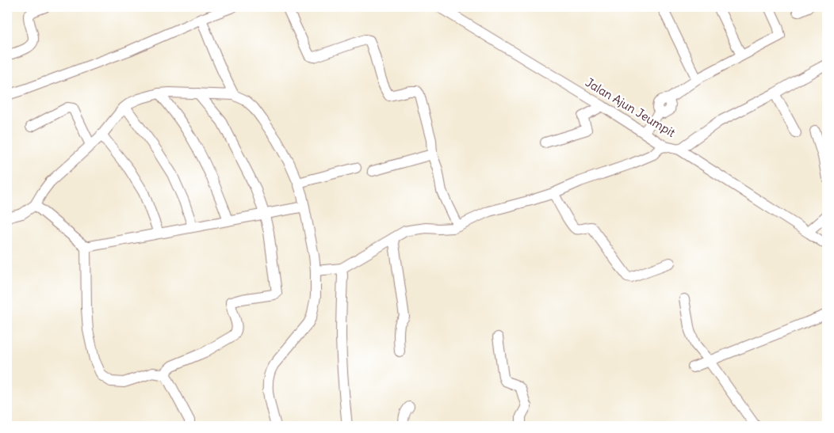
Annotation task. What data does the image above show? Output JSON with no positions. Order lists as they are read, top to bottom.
{
  "streets": {
    "street": ["Jalan Ajun Jeumpit"]
  }
}
